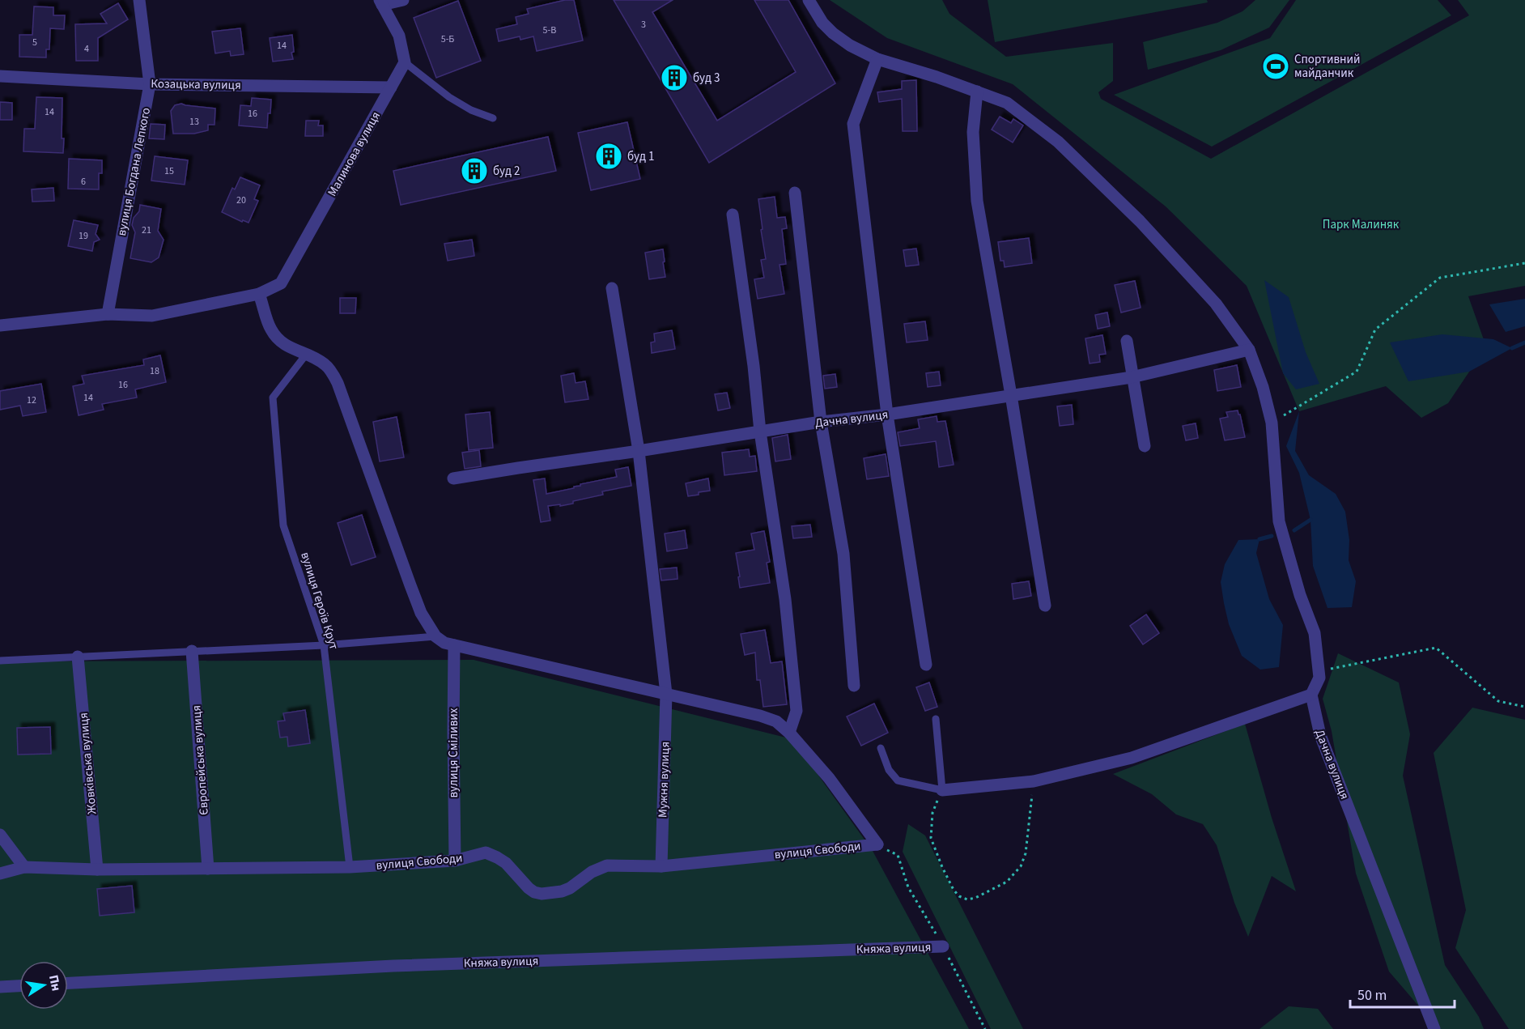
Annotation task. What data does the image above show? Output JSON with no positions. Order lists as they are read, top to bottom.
{
  "streets": {
    "street": [
      "Козацька вулиця",
      "Малинова вулиця",
      "вулиця Богдана Лепкого",
      "Дачна вулиця",
      "вулиця Сміливих",
      "Європейська вулиця",
      "Жовківська вулиця",
      "Мужня вулиця",
      "вулиця Свободи",
      "Княжа вулиця"
    ],
    "lane": ["вулиця Героїв Крут"]
  },
  "crossings": [
    ["Козацька вулиця", "Малинова вулиця"],
    ["Козацька вулиця", "вулиця Богдана Лепкого"],
    ["Малинова вулиця", "вулиця Богдана Лепкого"],
    ["Дачна вулиця", "Мужня вулиця"],
    ["вулиця Героїв Крут", "вулиця Свободи"],
    ["вулиця Сміливих", "вулиця Свободи"],
    ["Європейська вулиця", "вулиця Свободи"],
    ["Жовківська вулиця", "вулиця Свободи"],
    ["Мужня вулиця", "вулиця Свободи"]
  ],
  "parks": ["Парк Малиняк"],
  "places": {
    "sports": ["Спортивний майданчик"],
    "building": ["буд 3", "буд 1", "буд 2"]
  },
  "house_numbers": [
    "3",
    "5-В",
    "5-Б",
    "5",
    "14",
    "4",
    "14",
    "16",
    "13",
    "15",
    "6",
    "20",
    "21",
    "19",
    "18",
    "16",
    "14",
    "12"
  ],
  "scale_bar": "50 m",
  "north": "right"
}
